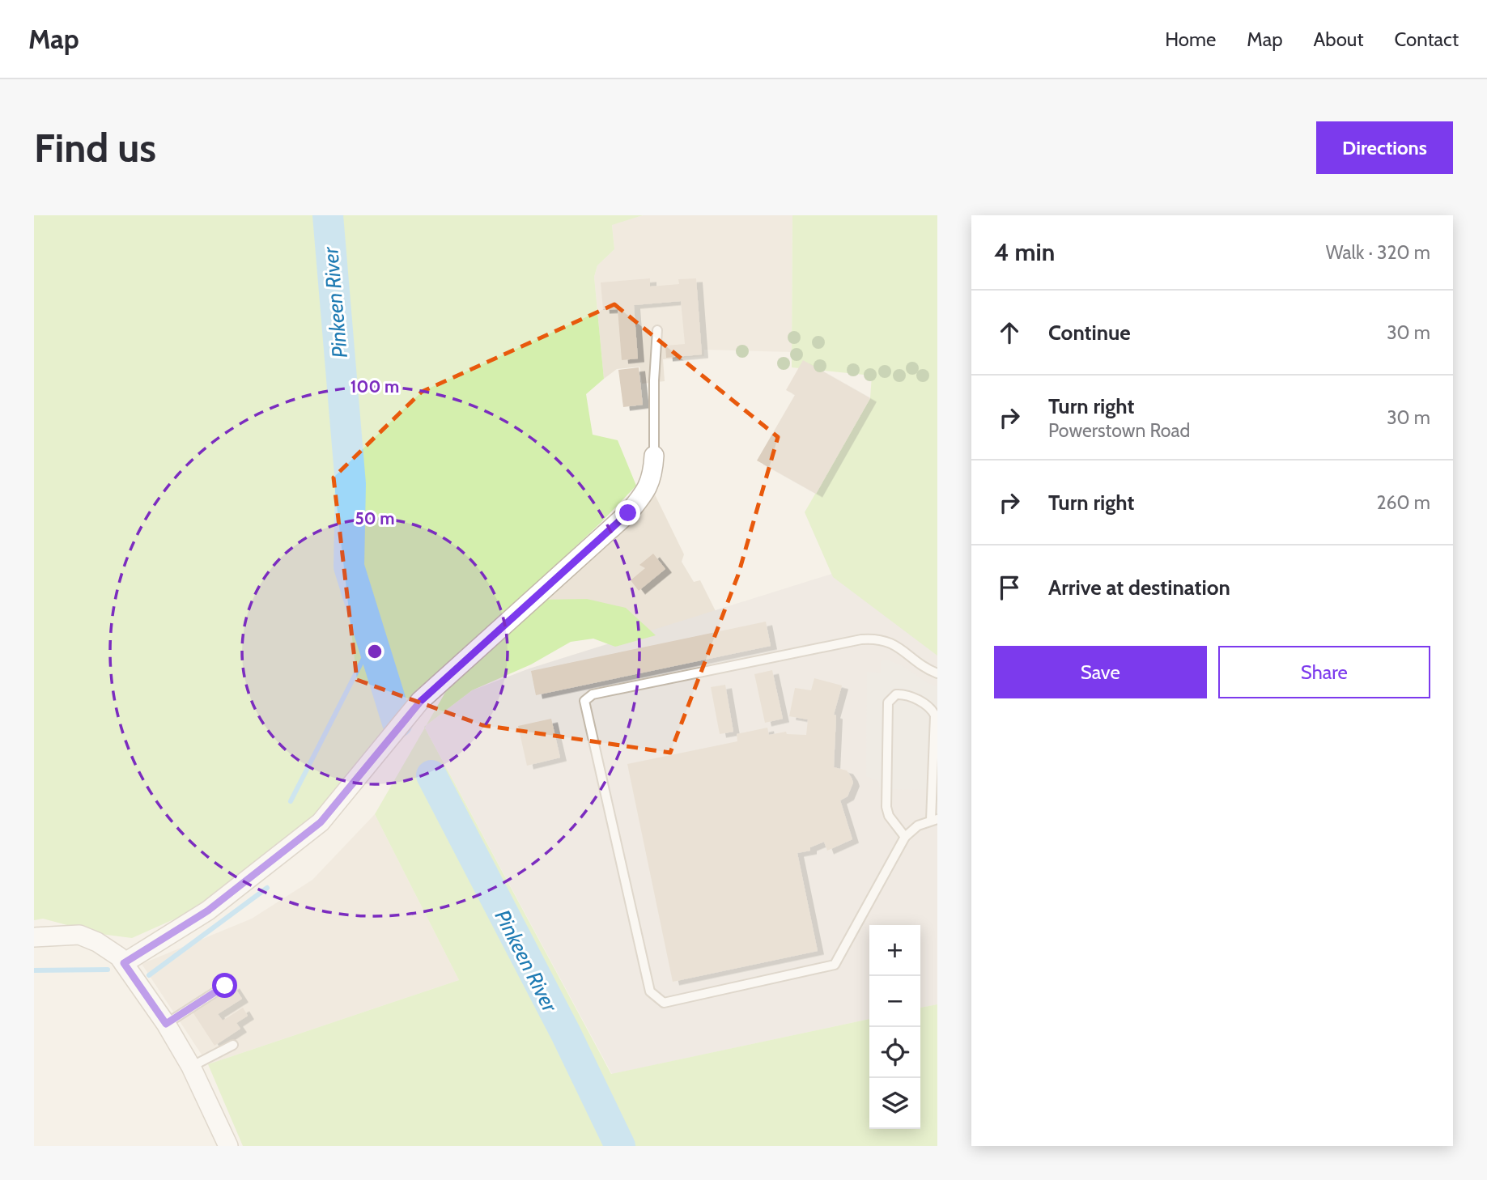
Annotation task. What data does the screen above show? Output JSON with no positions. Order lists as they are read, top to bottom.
{
  "water": ["Pinkeen River"],
  "page": {
    "header": "Map",
    "nav": [
      "Home",
      "Map",
      "About",
      "Contact"
    ],
    "buttons": [
      "Directions",
      ["Save", "Share"]
    ],
    "title": "Find us",
    "heading": ["4 min", "Walk · 320 m"],
    "list": [
      ["Continue", "30 m"],
      ["Turn right", "Powerstown Road", "30 m"],
      ["Turn right", "260 m"],
      "Arrive at destination"
    ],
    "map_buttons": ["+", "−"]
  },
  "rings": ["100 m", "50 m"]
}
